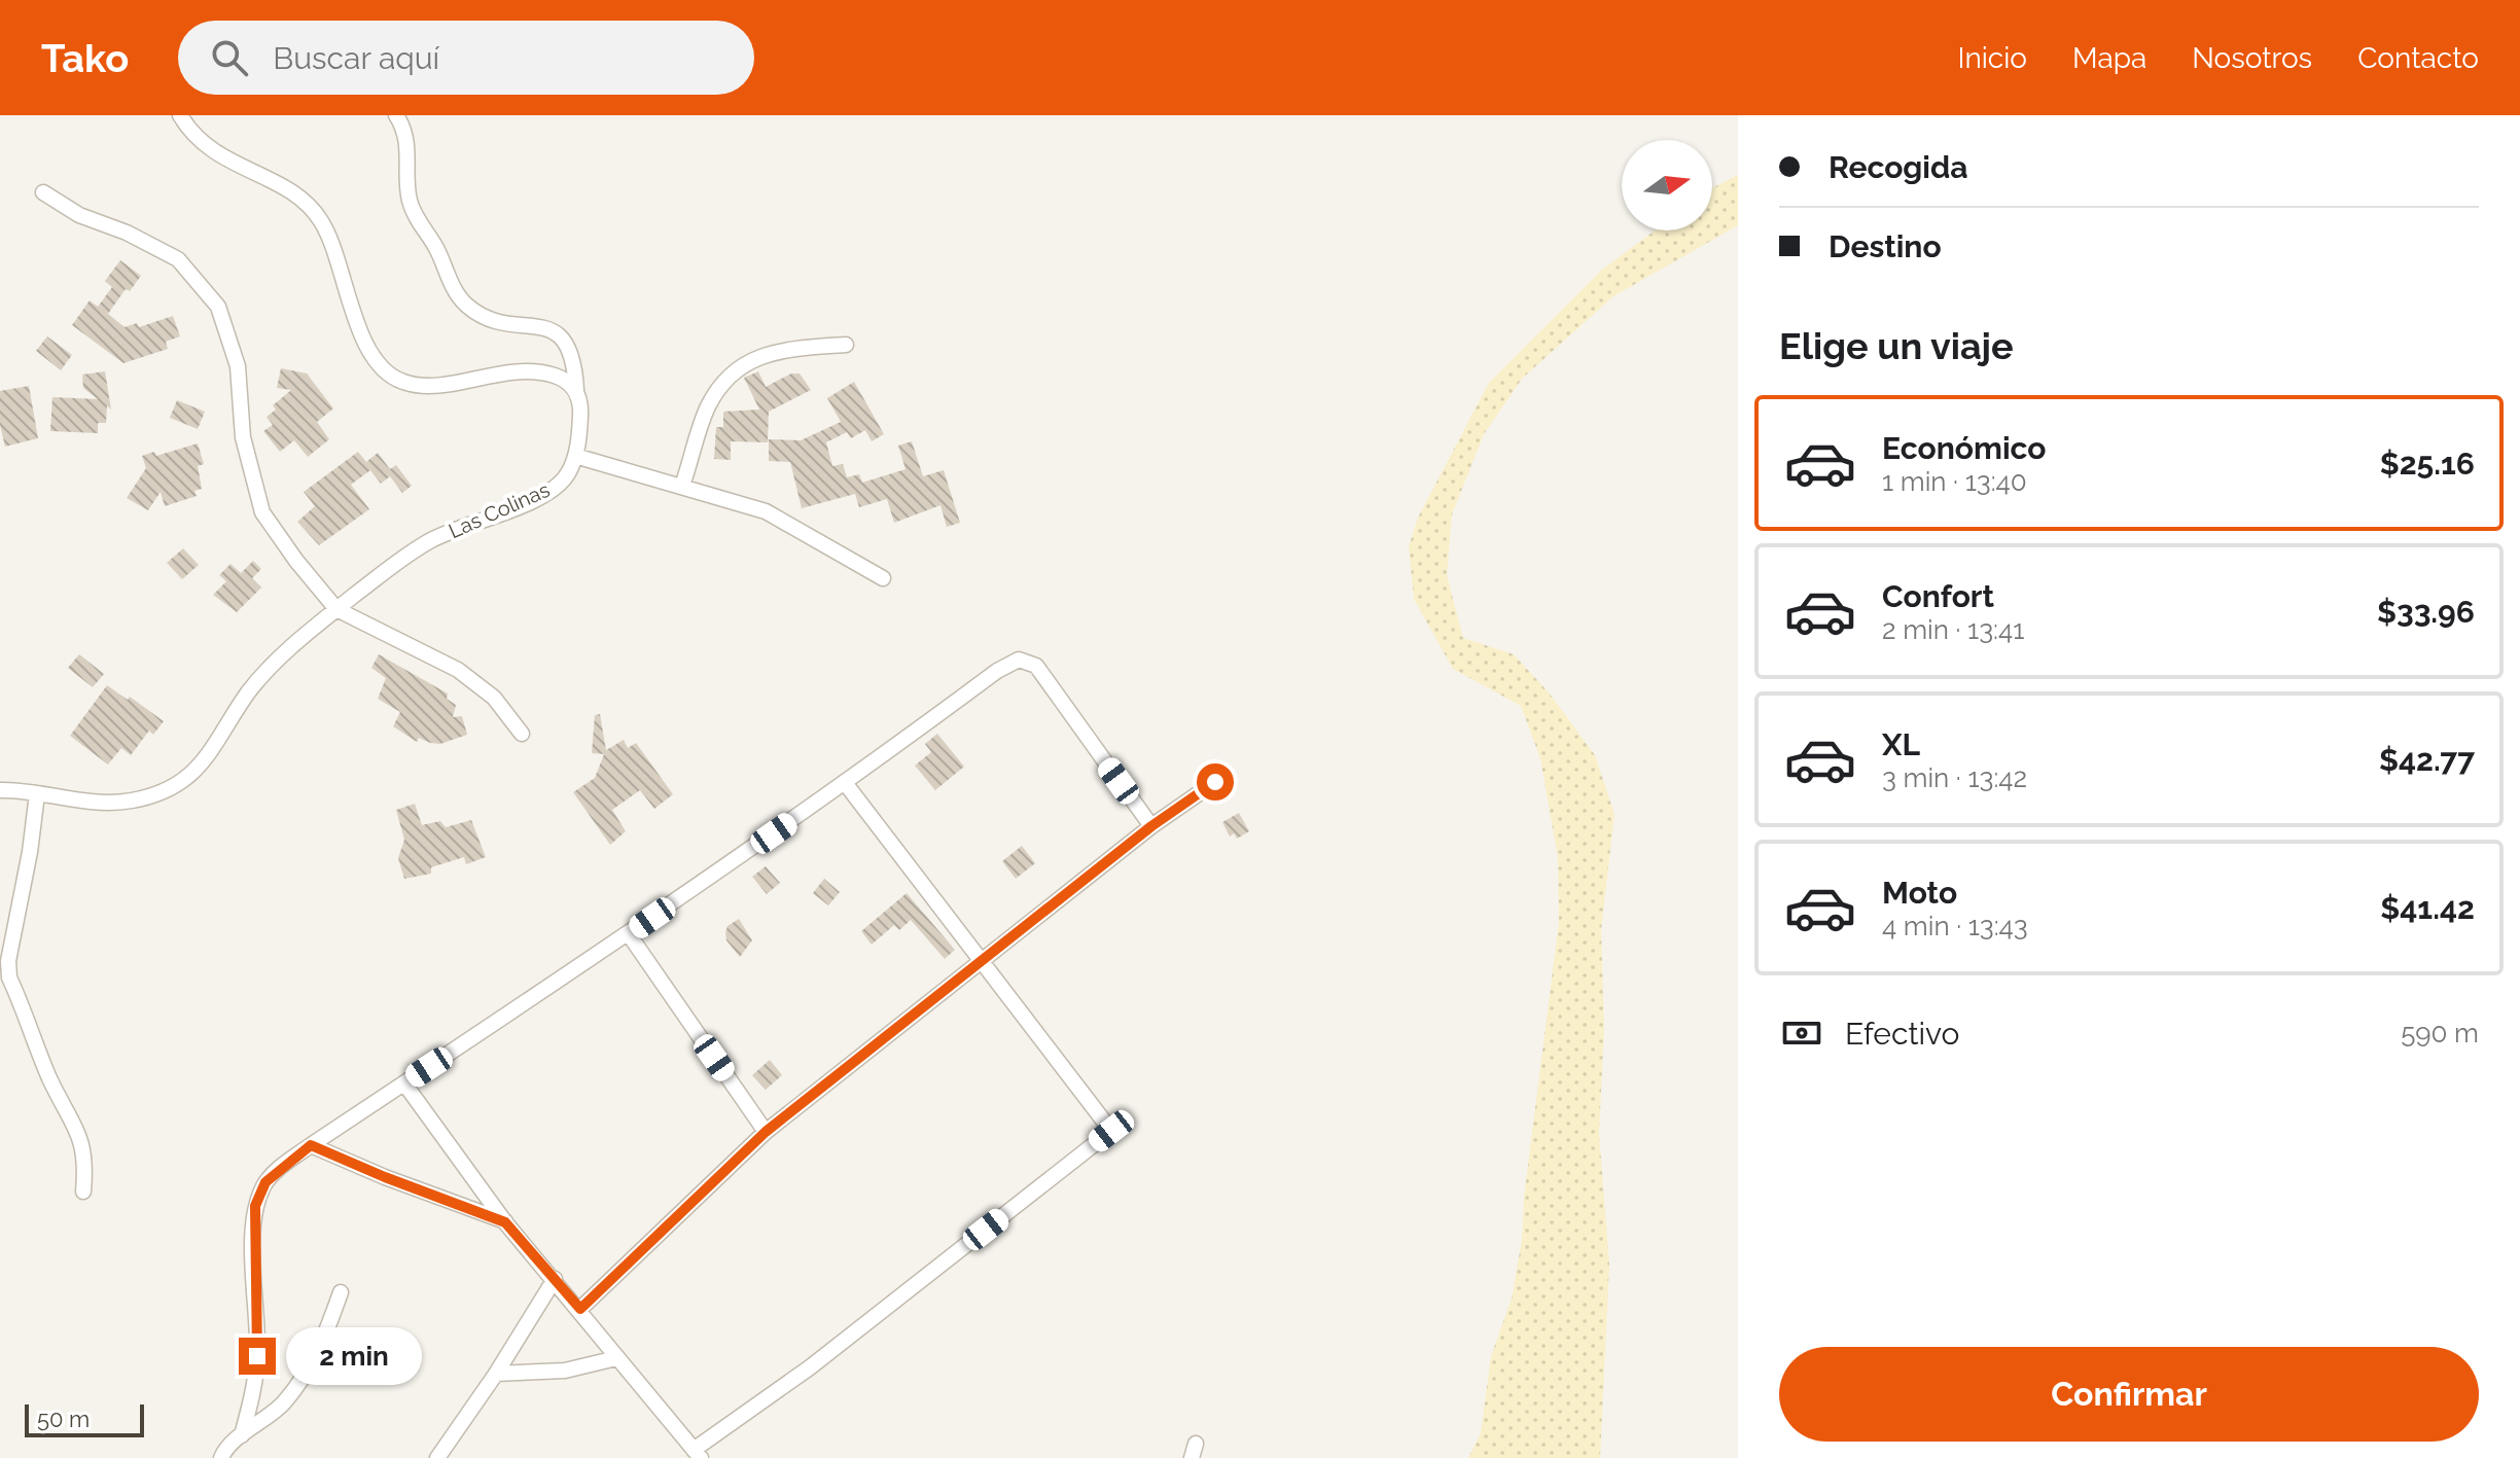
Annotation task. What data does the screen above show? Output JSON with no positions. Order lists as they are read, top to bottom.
{
  "streets": {
    "street": ["Las Colinas"]
  },
  "scale_bar": "50 m",
  "north": "right",
  "page": {
    "header": "Tako",
    "search": "Buscar aquí",
    "nav": [
      "Inicio",
      "Mapa",
      "Nosotros",
      "Contacto"
    ],
    "banner": ["Recogida", "Destino"],
    "heading": "Elige un viaje",
    "list": [
      {
        "name": "Económico",
        "note": "1 min · 13:40",
        "value": "$25.16"
      },
      {
        "name": "Confort",
        "note": "2 min · 13:41",
        "value": "$33.96"
      },
      {
        "name": "XL",
        "note": "3 min · 13:42",
        "value": "$42.77"
      },
      {
        "name": "Moto",
        "note": "4 min · 13:43",
        "value": "$41.42"
      }
    ],
    "pay": ["Efectivo", "590 m"],
    "bubble": "2 min",
    "buttons": "Confirmar",
    "scale": "50 m"
  }
}
